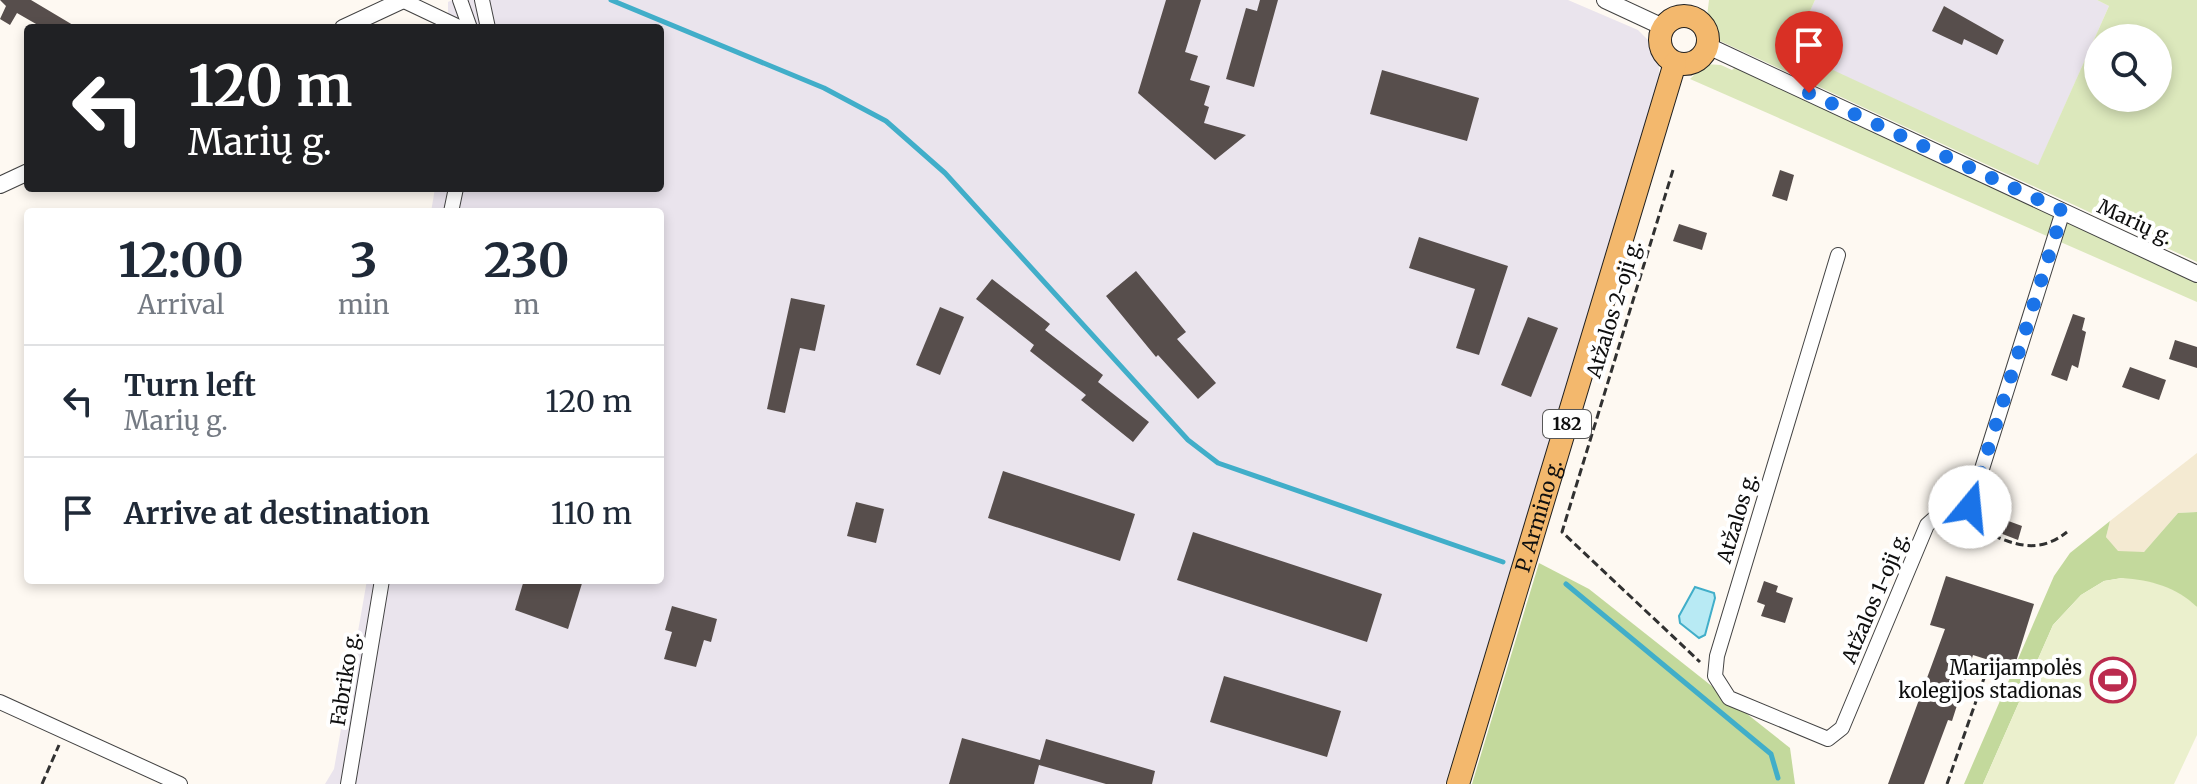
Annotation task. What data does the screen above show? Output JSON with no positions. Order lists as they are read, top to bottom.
{
  "streets": {
    "main road": ["182", "P. Armino g."],
    "street": [
      "Marių g.",
      "Atžalos g.",
      "Atžalos 1-oji g.",
      "Fabriko g."
    ],
    "path": ["Atžalos 2-oji g."]
  },
  "crossings": [
    ["Marių g.", "P. Armino g."],
    ["Atžalos 2-oji g.", "Atžalos g."],
    ["Atžalos 2-oji g.", "Atžalos 1-oji g."],
    ["Atžalos g.", "Atžalos 1-oji g."]
  ],
  "places": {
    "sports": ["Marijampolės kolegijos stadionas"]
  },
  "page": {
    "turn": ["120 m", "Marių g."],
    "eta": [
      "12:00",
      "Arrival",
      "3",
      "min",
      "230",
      "m"
    ],
    "list": [
      {
        "name": "Turn left",
        "note": "Marių g.",
        "value": "120 m"
      },
      {
        "name": "Arrive at destination",
        "value": "110 m"
      }
    ]
  }
}
